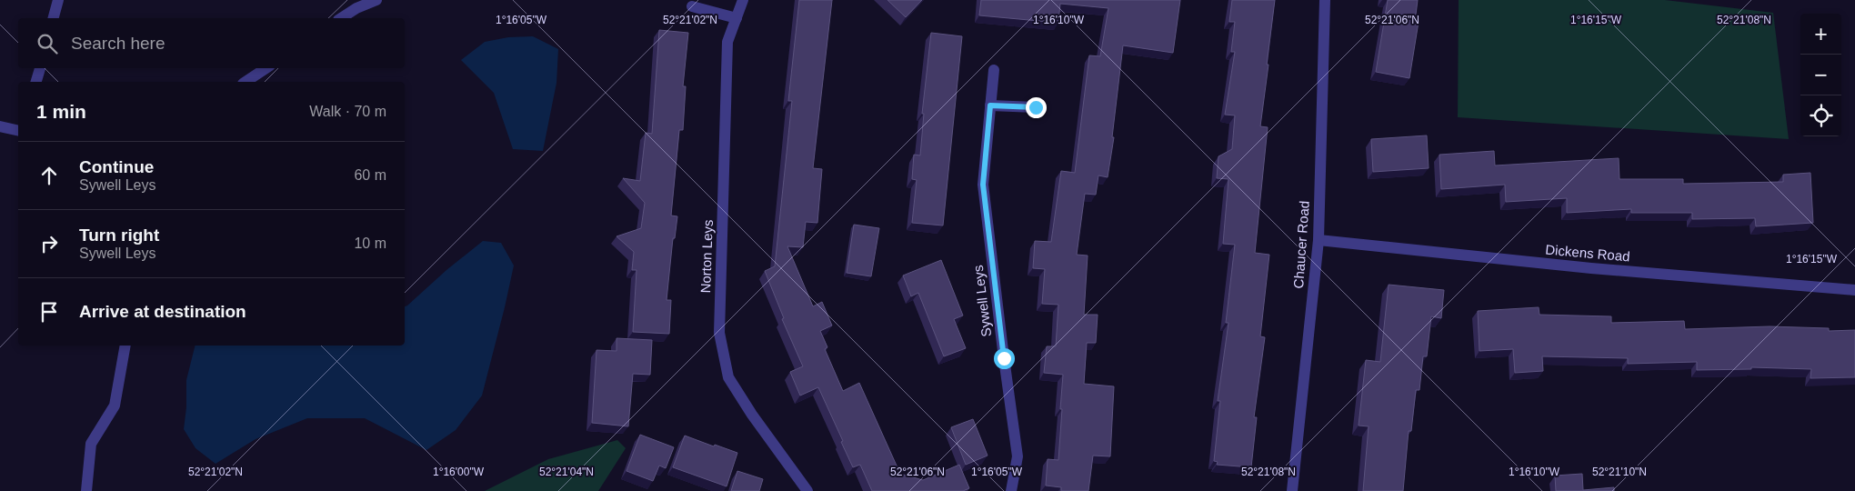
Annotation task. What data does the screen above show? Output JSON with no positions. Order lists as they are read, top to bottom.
{
  "streets": {
    "street": [
      "Chaucer Road",
      "Dickens Road",
      "Norton Leys",
      "Sywell Leys"
    ]
  },
  "crossings": [
    ["Chaucer Road", "Dickens Road"]
  ],
  "page": {
    "map_buttons": ["+", "−"],
    "search": "Search here",
    "heading": ["1 min", "Walk · 70 m"],
    "list": [
      ["Continue", "Sywell Leys", "60 m"],
      ["Turn right", "Sywell Leys", "10 m"],
      "Arrive at destination"
    ]
  },
  "coordinates": [
    "1°16'05\"W",
    "52°21'02\"N",
    "1°16'10\"W",
    "52°21'06\"N",
    "1°16'15\"W",
    "52°21'08\"N",
    "1°16'00\"W",
    "52°21'04\"N",
    "52°21'10\"N"
  ]
}
